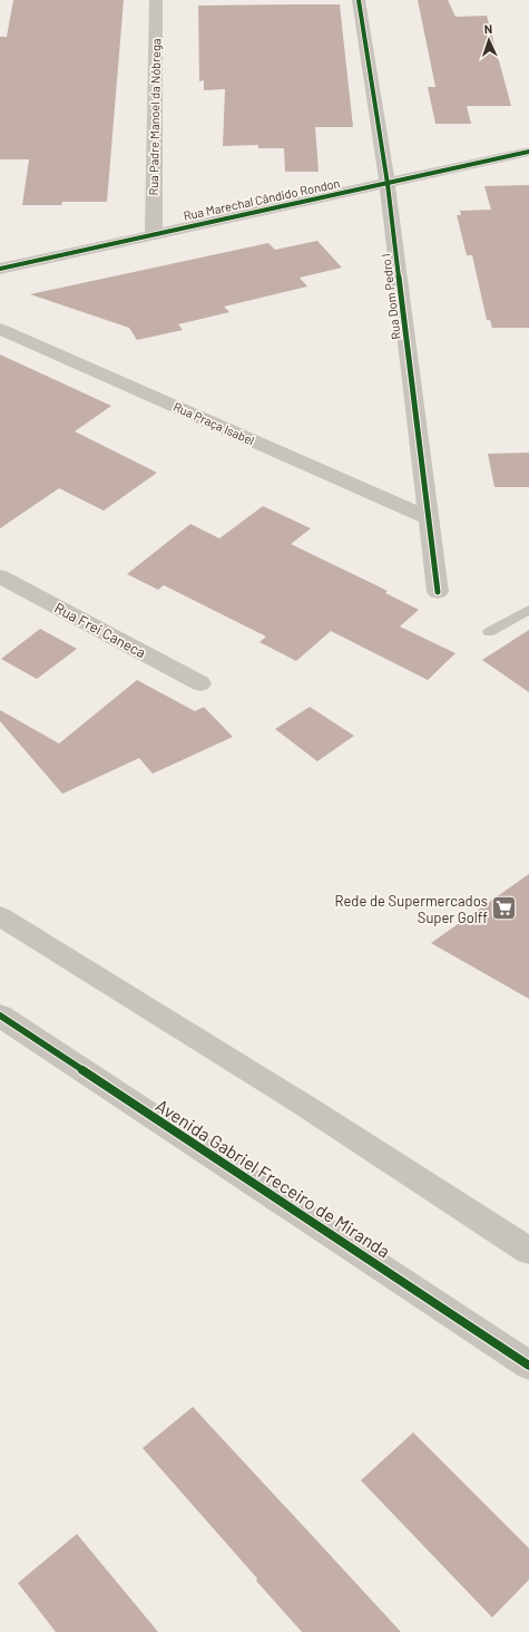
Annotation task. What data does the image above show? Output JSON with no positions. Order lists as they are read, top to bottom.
{
  "streets": {
    "street": [
      "Rua Padre Manoel da Nóbrega",
      "Rua Marechal Cândido Rondon",
      "Rua Dom Pedro I",
      "Rua Praça Isabel",
      "Rua Frei Caneca",
      "Avenida Gabriel Freceiro de Miranda"
    ]
  },
  "crossings": [
    ["Rua Padre Manoel da Nóbrega", "Rua Marechal Cândido Rondon"],
    ["Rua Marechal Cândido Rondon", "Rua Dom Pedro I"],
    ["Rua Dom Pedro I", "Rua Praça Isabel"]
  ],
  "places": {
    "supermarket": ["Rede de Supermercados Super Golff"]
  },
  "north": "top"
}
